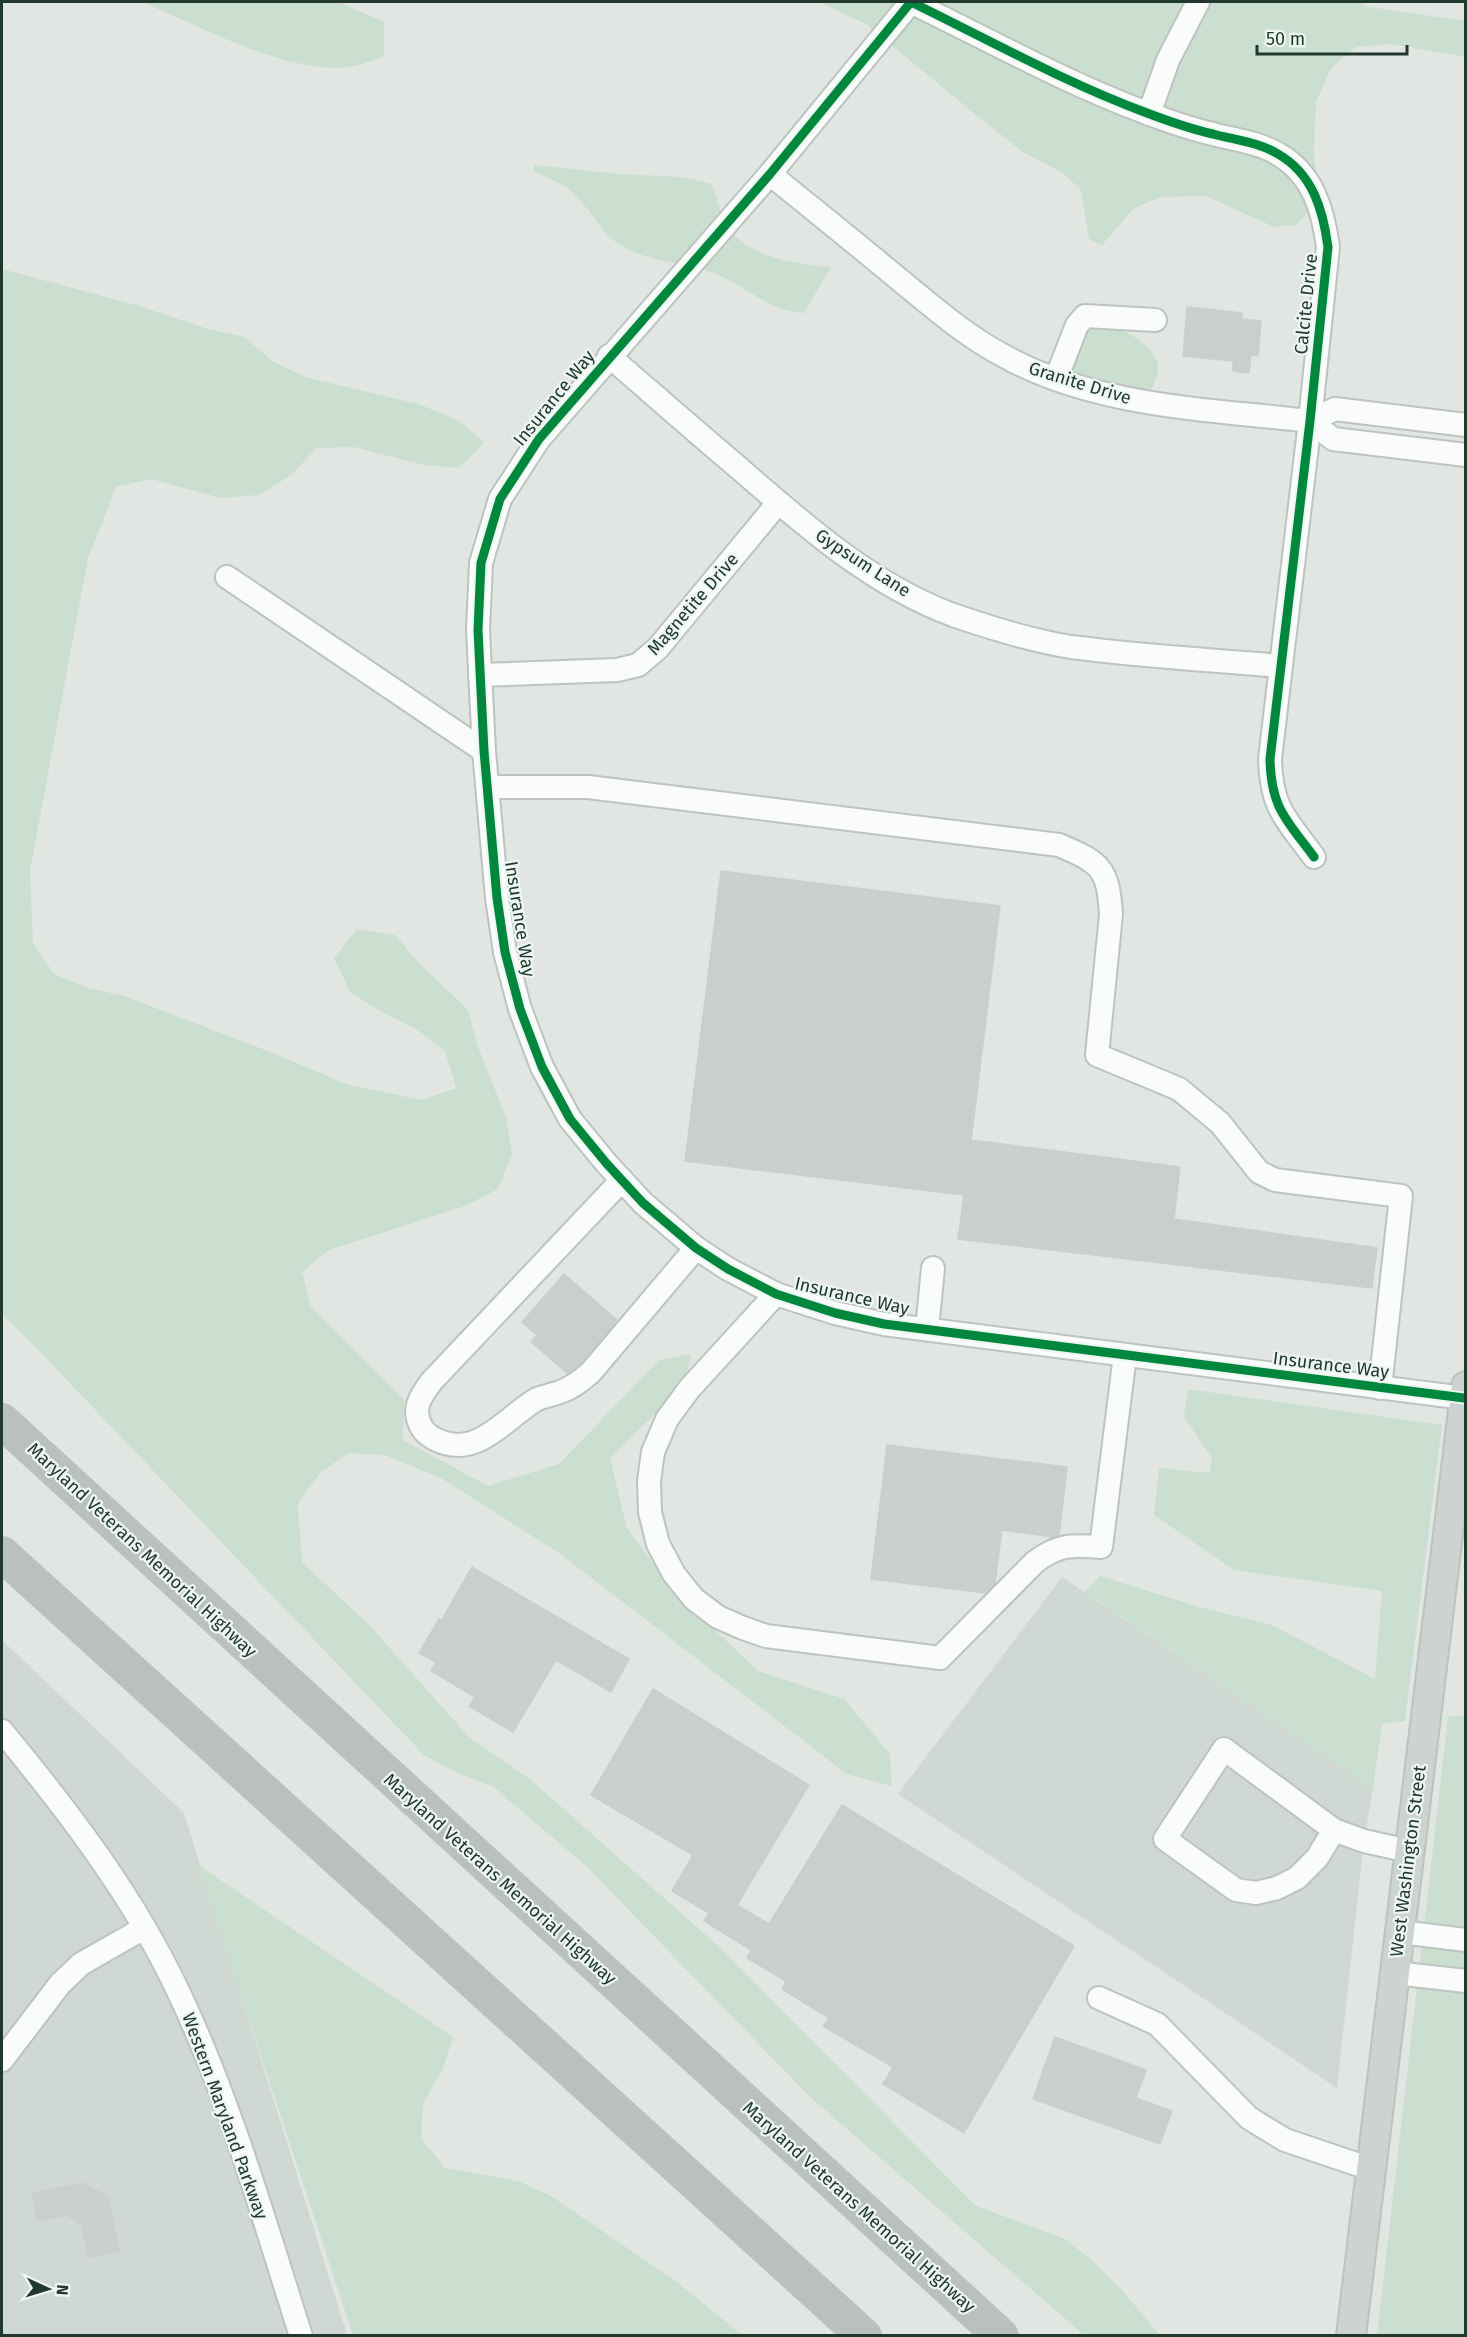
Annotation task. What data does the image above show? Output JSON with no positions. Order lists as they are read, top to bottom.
{
  "streets": {
    "highway": ["Maryland Veterans Memorial Highway"],
    "main road": ["West Washington Street"],
    "street": [
      "Calcite Drive",
      "Granite Drive",
      "Insurance Way",
      "Gypsum Lane",
      "Magnetite Drive",
      "Western Maryland Parkway"
    ]
  },
  "crossings": [
    ["Calcite Drive", "Granite Drive"],
    ["Calcite Drive", "Insurance Way"],
    ["Calcite Drive", "Gypsum Lane"],
    ["Granite Drive", "Insurance Way"],
    ["Insurance Way", "Gypsum Lane"],
    ["Insurance Way", "Magnetite Drive"],
    ["Insurance Way", "West Washington Street"],
    ["Gypsum Lane", "Magnetite Drive"]
  ],
  "scale_bar": "50 m",
  "north": "right"
}
